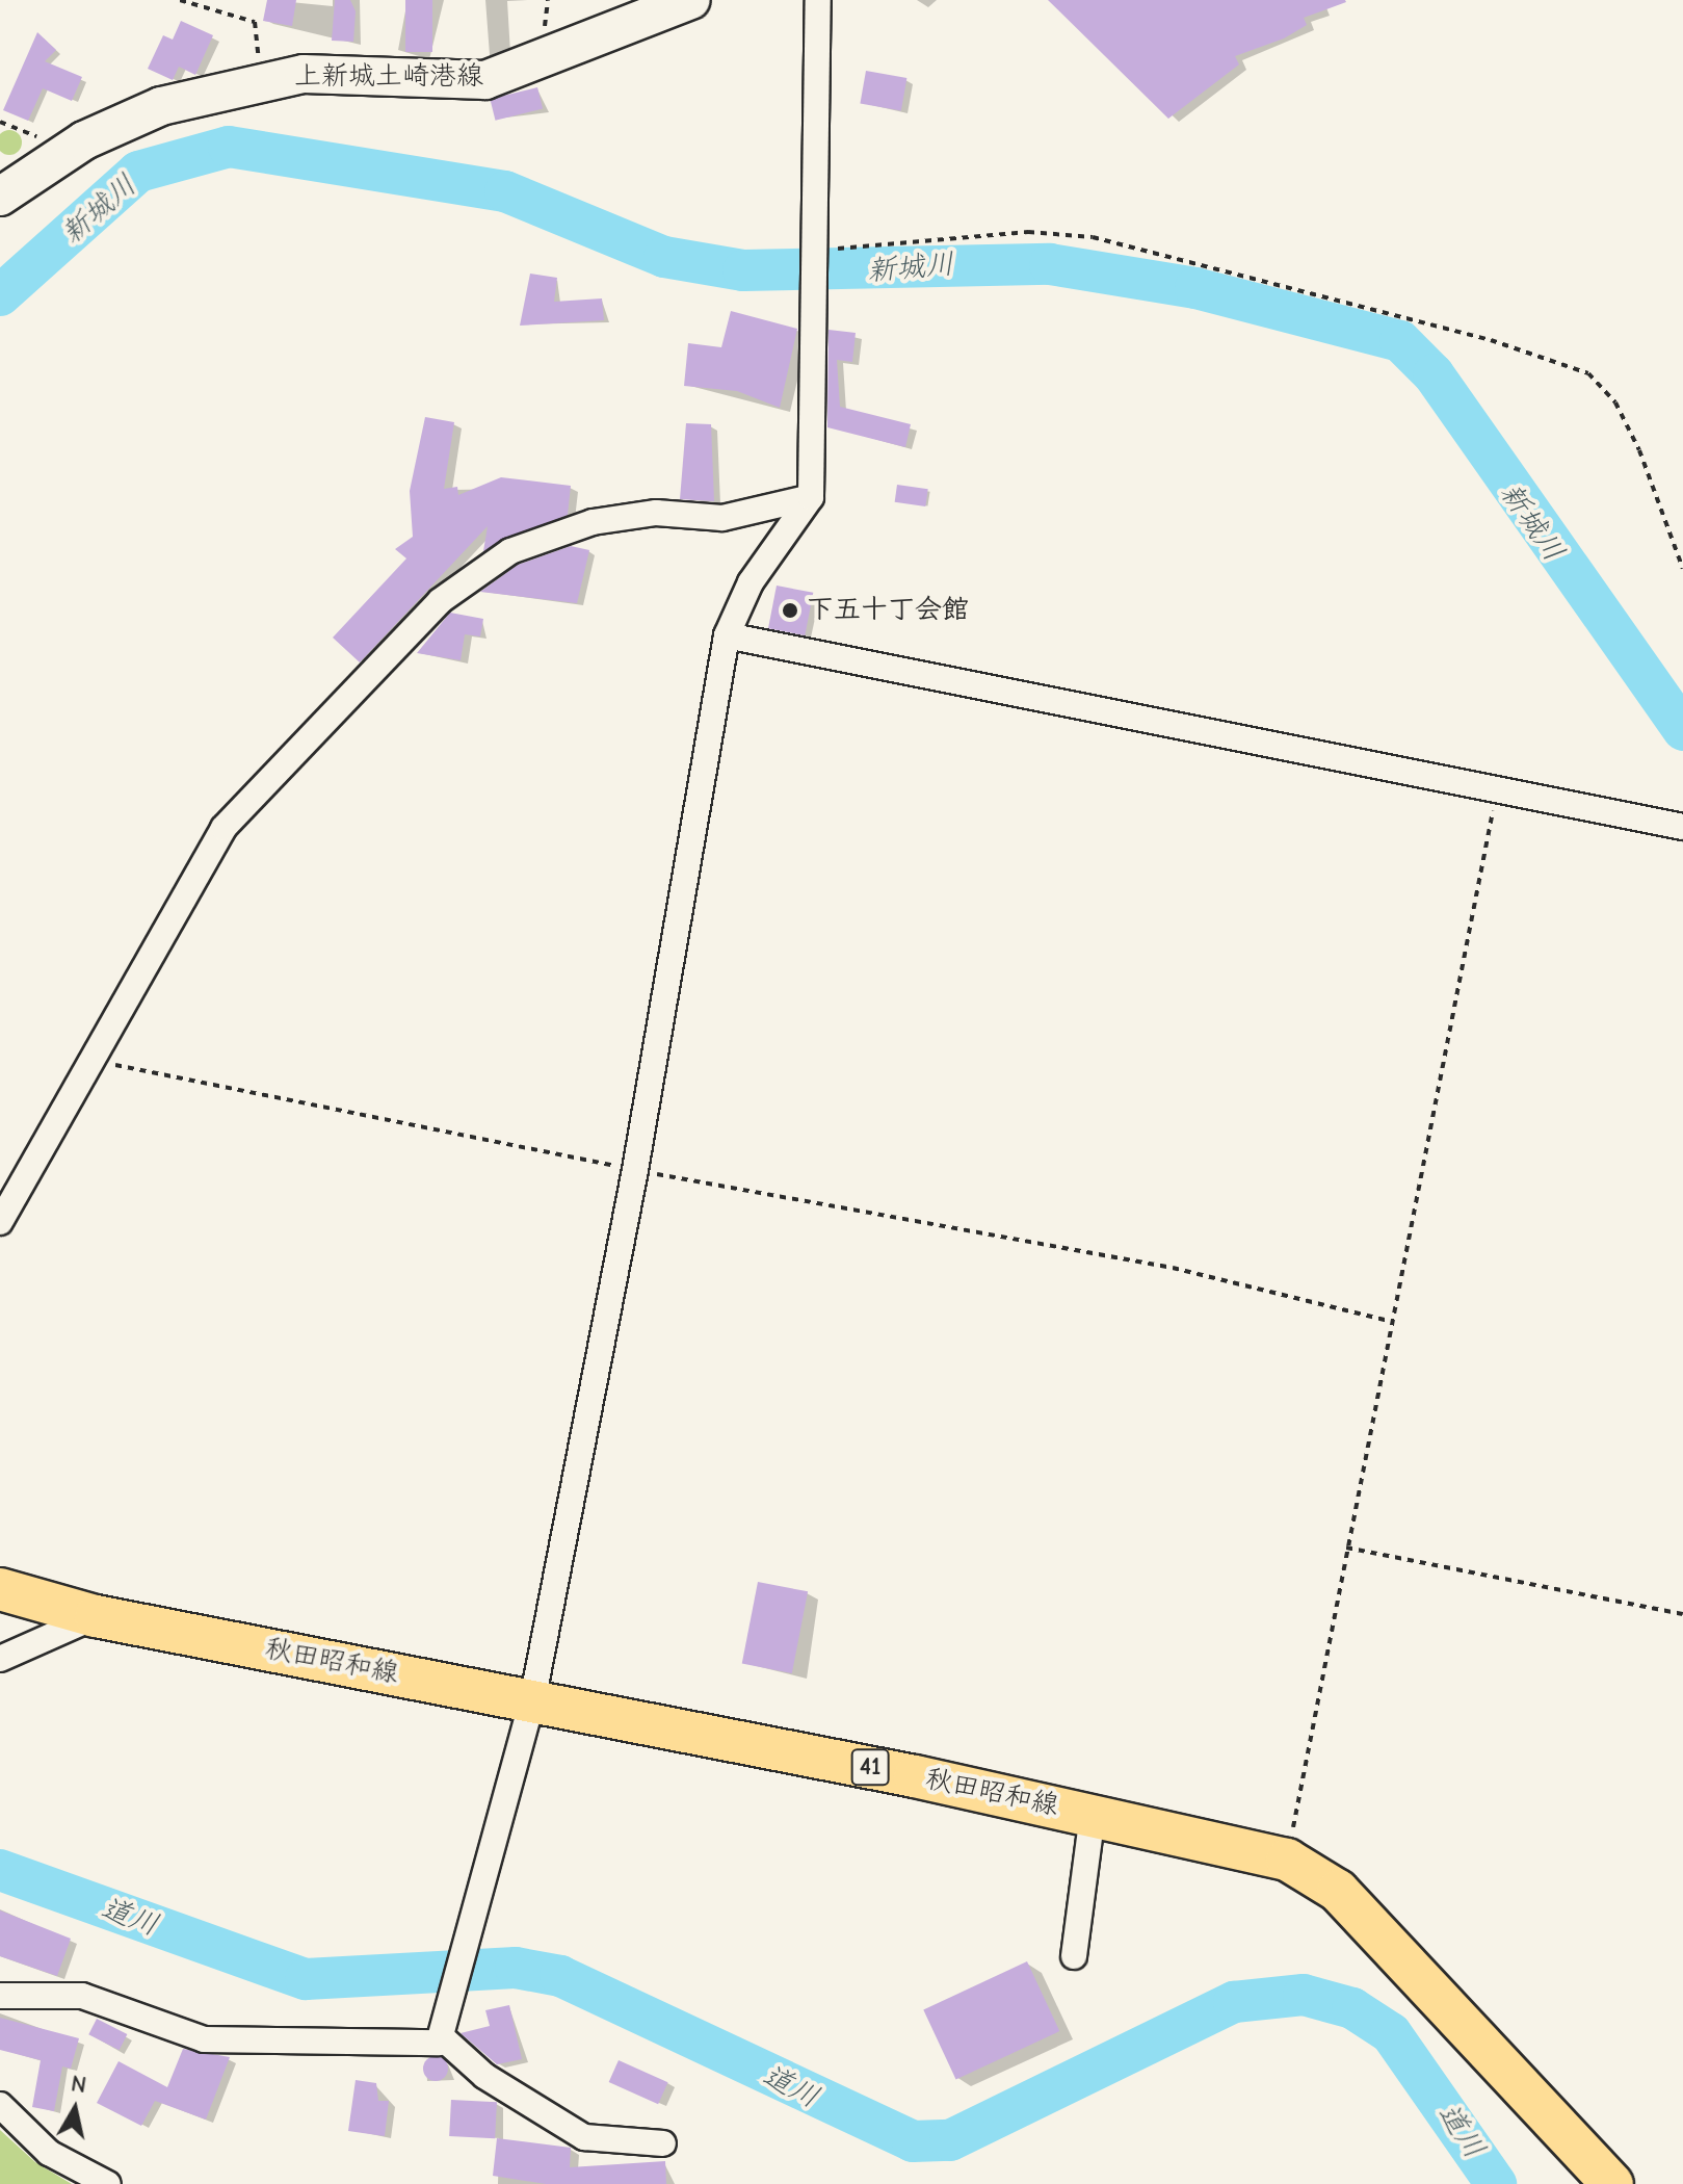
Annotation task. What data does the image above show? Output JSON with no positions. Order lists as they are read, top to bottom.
{
  "streets": {
    "main road": ["上新城土崎港線", "秋田昭和線", "41"]
  },
  "water": ["新城川", "道川"],
  "places": ["下五十丁会館"],
  "north": "top"
}
